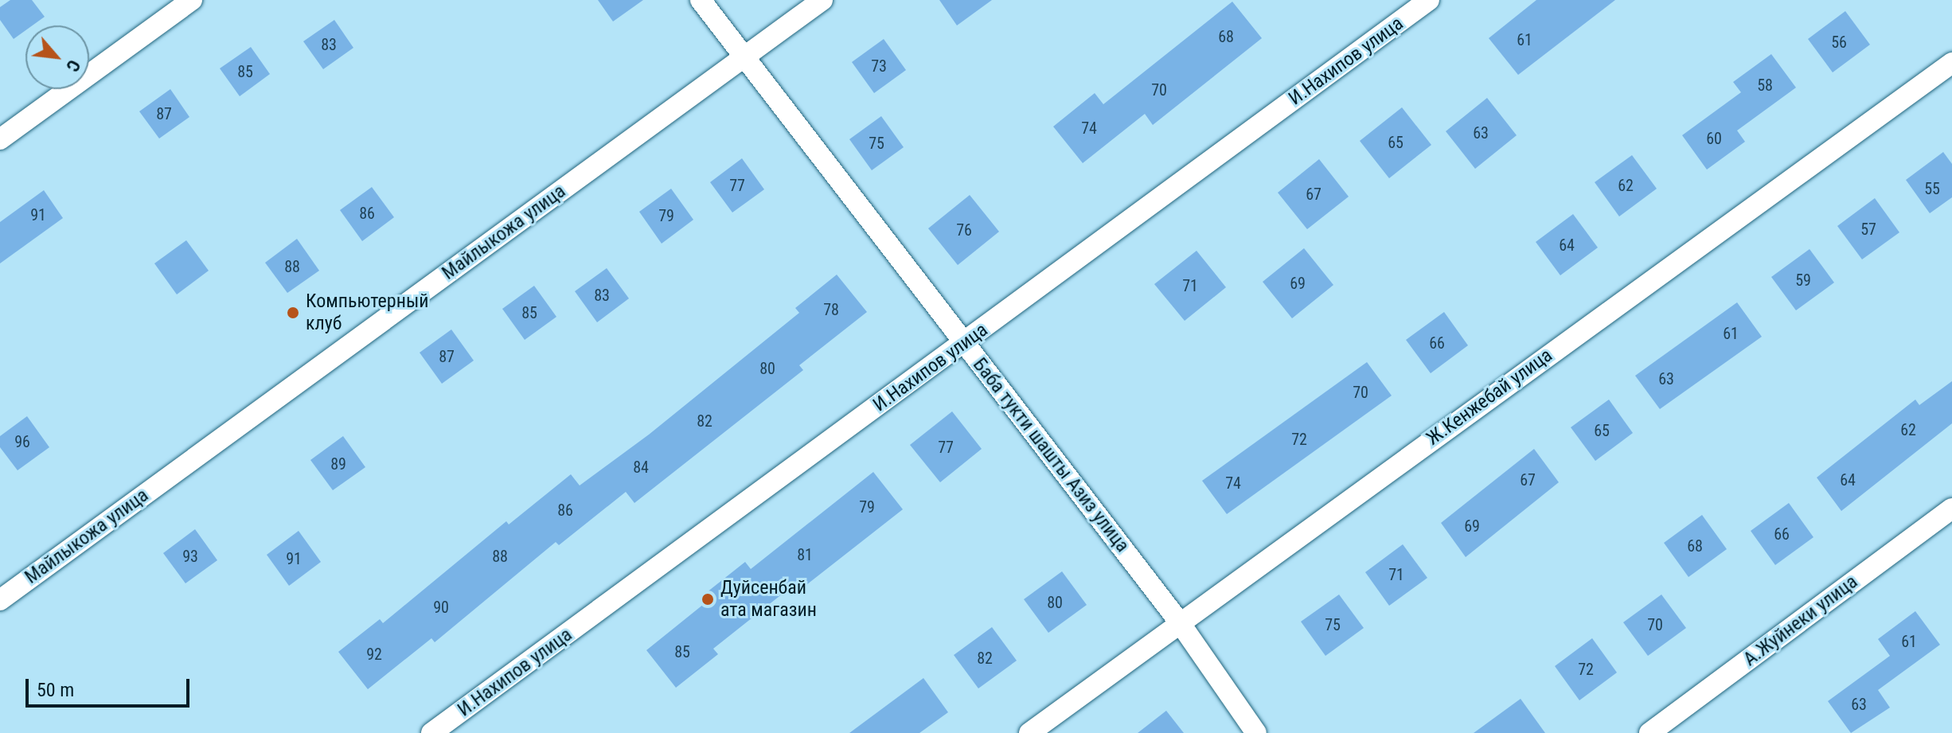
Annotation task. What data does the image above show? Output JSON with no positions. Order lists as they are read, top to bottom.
{
  "streets": {
    "street": [
      "И.Нахипов улица",
      "Майлыкожа улица",
      "Ж.Кенжебай улица",
      "Баба тукти шашты Азиз улица",
      "А.Жуйнеки улица"
    ]
  },
  "crossings": [
    ["И.Нахипов улица", "Баба тукти шашты Азиз улица"],
    ["Майлыкожа улица", "Баба тукти шашты Азиз улица"],
    ["Ж.Кенжебай улица", "Баба тукти шашты Азиз улица"]
  ],
  "places": ["Компьютерный клуб", "Дуйсенбай ата магазин"],
  "house_numbers": [
    "68",
    "61",
    "56",
    "83",
    "73",
    "85",
    "58",
    "70",
    "87",
    "74",
    "63",
    "60",
    "65",
    "75",
    "77",
    "62",
    "55",
    "67",
    "86",
    "91",
    "79",
    "57",
    "76",
    "64",
    "88",
    "59",
    "69",
    "71",
    "83",
    "78",
    "85",
    "61",
    "66",
    "87",
    "80",
    "63",
    "70",
    "82",
    "62",
    "65",
    "72",
    "96",
    "77",
    "89",
    "84",
    "67",
    "64",
    "74",
    "79",
    "86",
    "69",
    "66",
    "68",
    "81",
    "93",
    "88",
    "91",
    "71",
    "80",
    "90",
    "75",
    "70",
    "61",
    "85",
    "92",
    "82",
    "72",
    "63"
  ],
  "scale_bar": "50 m",
  "north": "bottom right"
}
